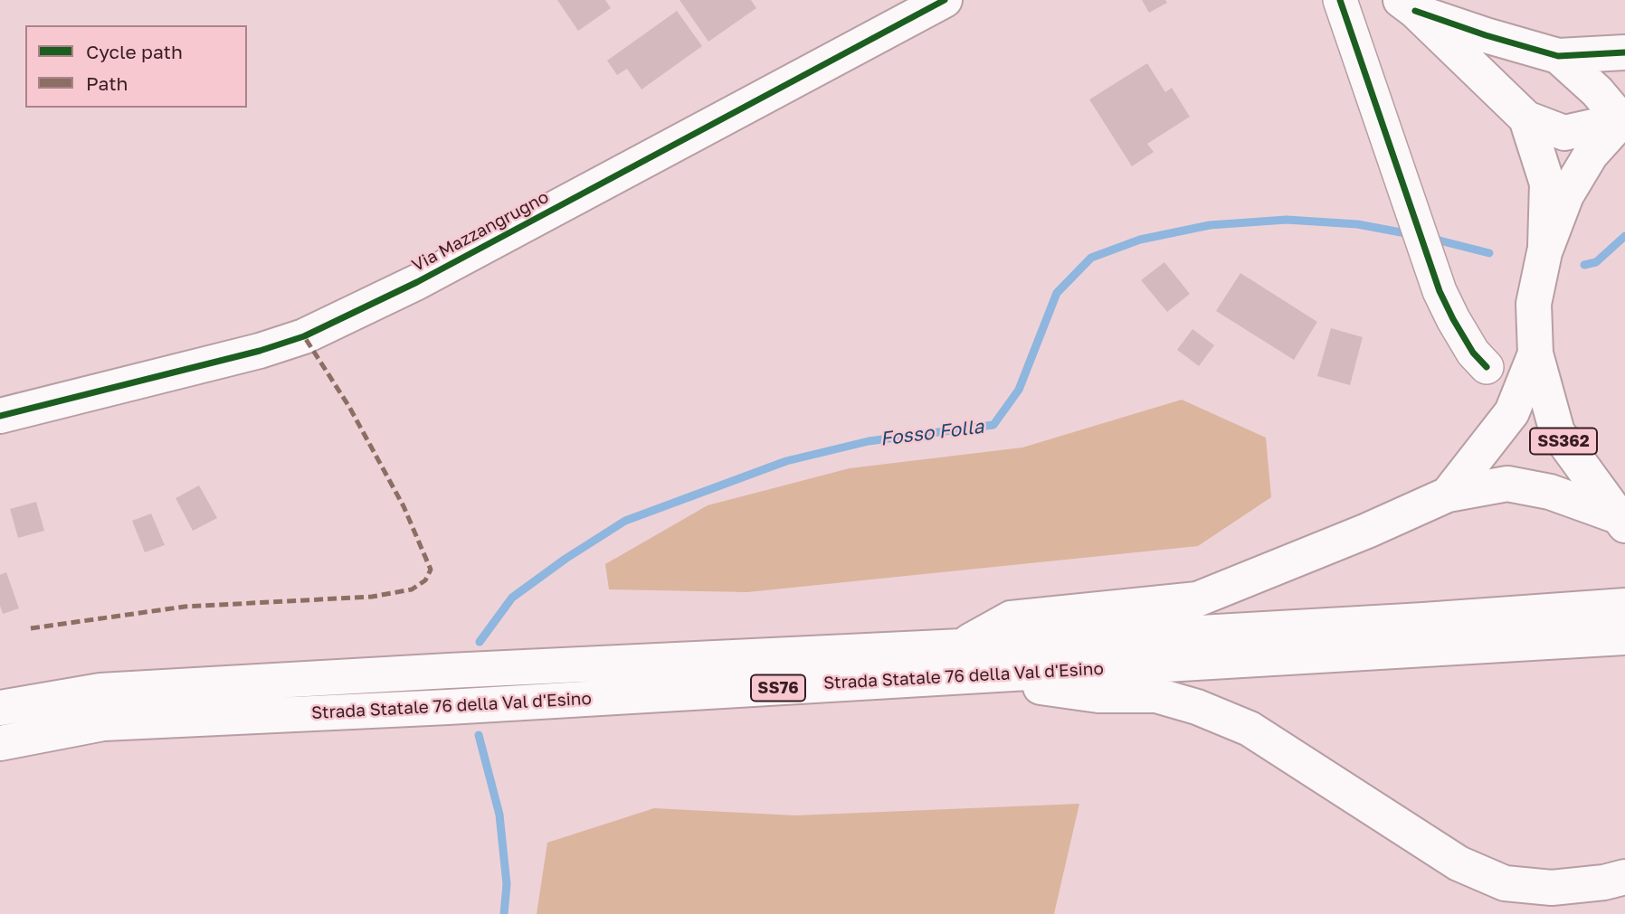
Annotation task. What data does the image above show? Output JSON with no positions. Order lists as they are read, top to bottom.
{
  "streets": {
    "main road": [
      "Via Mazzangrugno",
      "SS362",
      "Strada Statale 76 della Val d'Esino",
      "SS76"
    ]
  },
  "water": ["Fosso Folla"],
  "legend": ["Cycle path", "Path"]
}
